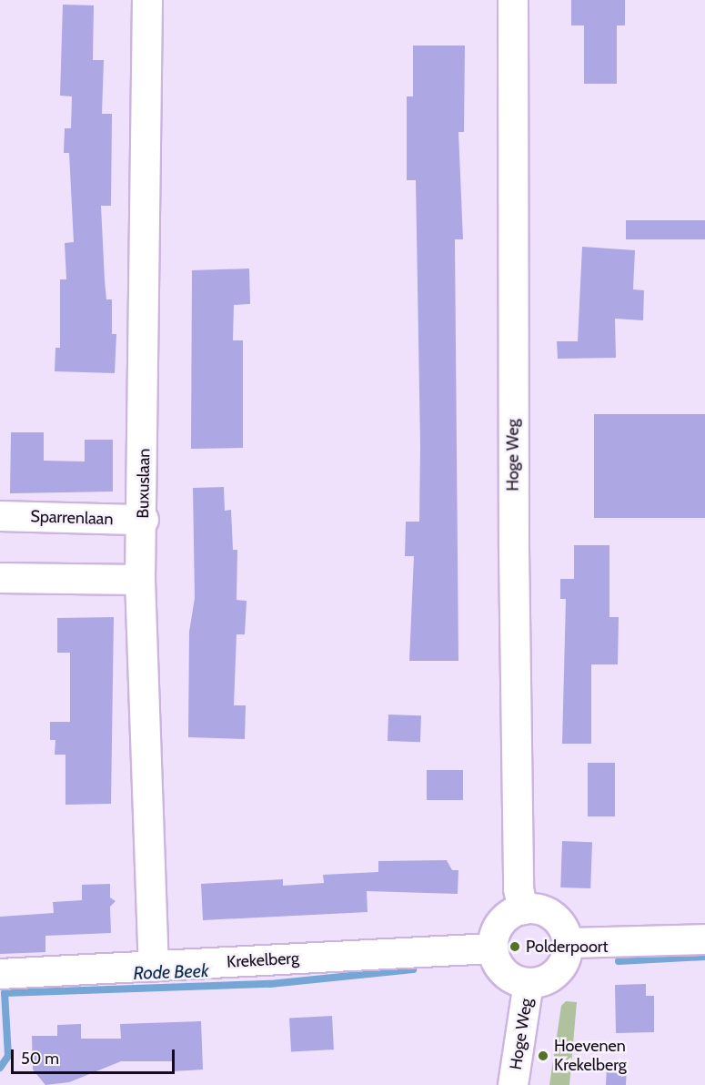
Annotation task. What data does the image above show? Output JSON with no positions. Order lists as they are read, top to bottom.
{
  "streets": {
    "street": [
      "Hoge Weg",
      "Buxuslaan",
      "Sparrenlaan",
      "Krekelberg"
    ]
  },
  "crossings": [
    ["Hoge Weg", "Krekelberg"],
    ["Buxuslaan", "Sparrenlaan"],
    ["Buxuslaan", "Krekelberg"]
  ],
  "water": ["Rode Beek"],
  "places": ["Polderpoort", "Hoevenen Krekelberg"],
  "scale_bar": "50 m"
}
